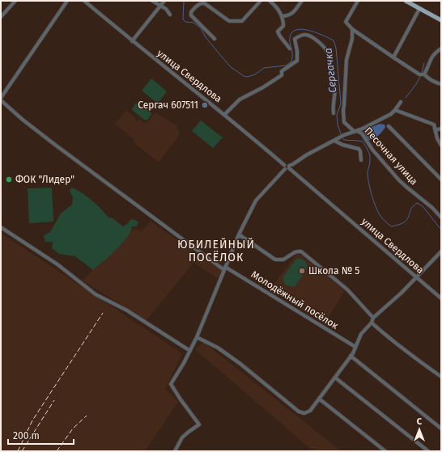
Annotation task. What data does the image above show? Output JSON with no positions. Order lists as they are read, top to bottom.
{
  "streets": {
    "street": ["улица Свердлова", "Песочная улица", "Молодёжный посёлок"]
  },
  "districts": ["ЮБИЛЕЙНЫЙ ПОСЁЛОК"],
  "water": ["Сергачка"],
  "places": ["Сергач 607511", "ФОК \"Лидер\"", "Школа № 5"],
  "scale_bar": "200 m",
  "north": "top"
}
